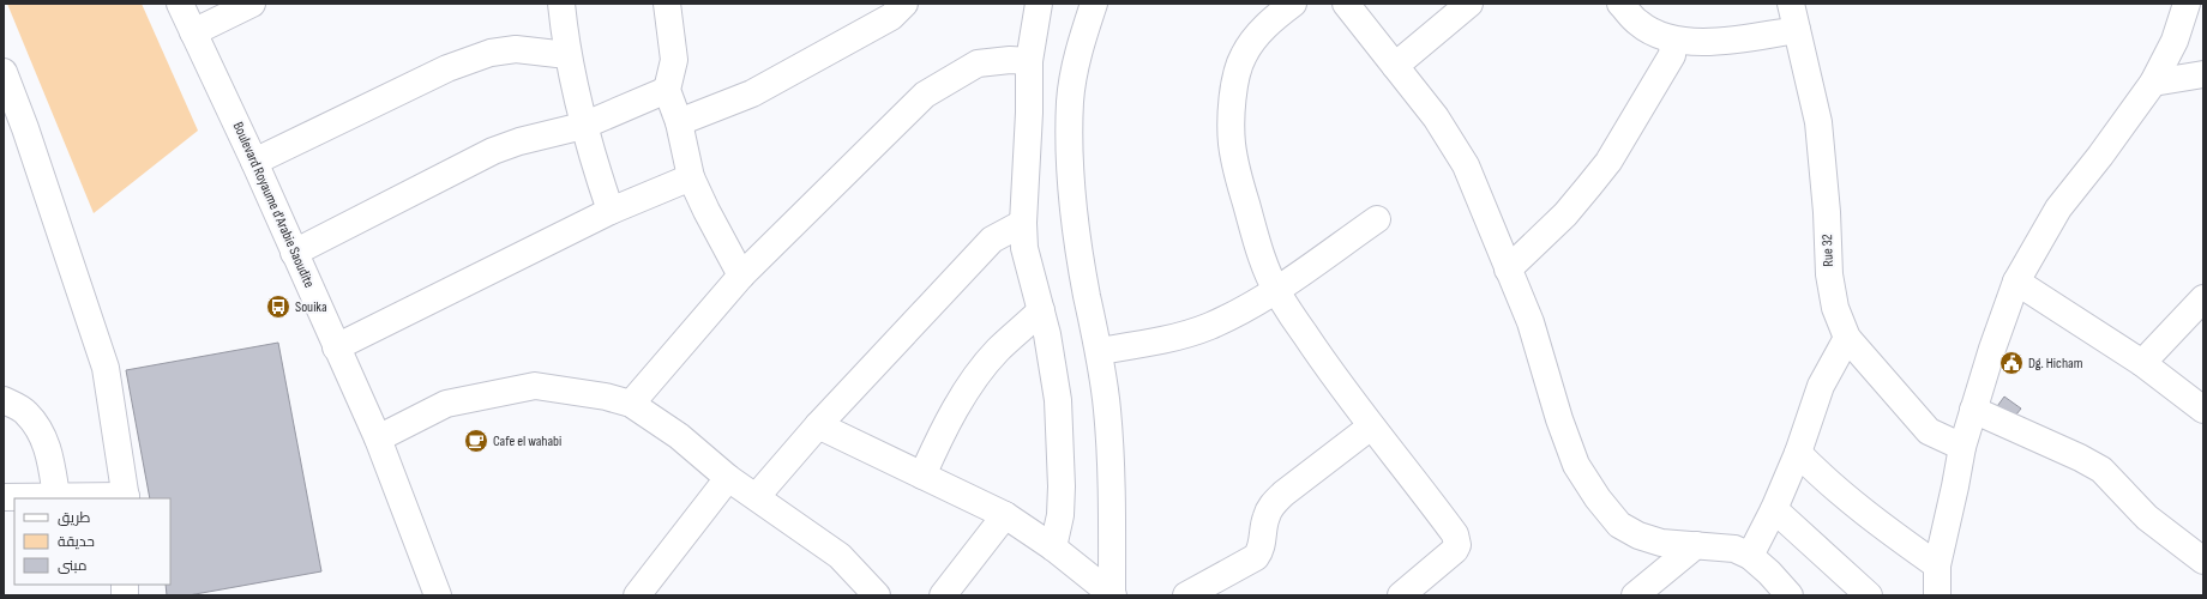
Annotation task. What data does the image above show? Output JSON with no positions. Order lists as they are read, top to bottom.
{
  "streets": {
    "street": ["Boulevard Royaume d'Arabie Saoudite", "Rue 32"]
  },
  "places": {
    "bus stop": ["Souika"],
    "public building": ["Dg. Hicham"],
    "cafe": ["Cafe el wahabi"]
  },
  "legend": ["طريق", "حديقة", "مبنى"]
}
